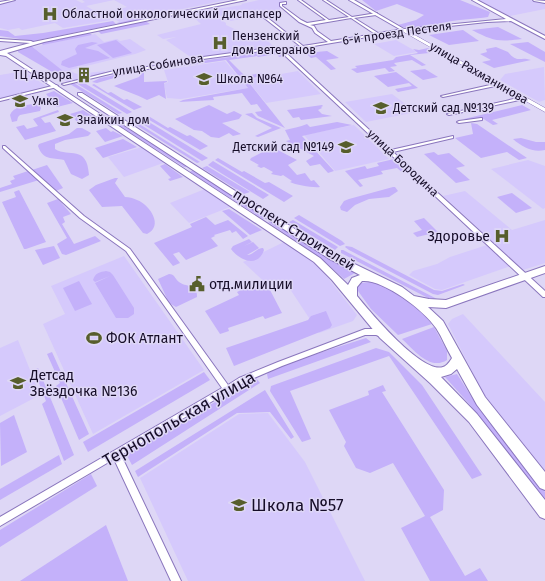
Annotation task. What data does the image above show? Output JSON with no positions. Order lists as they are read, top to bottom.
{
  "streets": {
    "main road": ["6-й проезд Пестеля", "улица Рахманинова", "проспект Строителей"],
    "street": ["улица Собинова", "улица Бородина", "Тернопольская улица"]
  },
  "crossings": [
    ["6-й проезд Пестеля", "улица Собинова"],
    ["6-й проезд Пестеля", "улица Рахманинова"],
    ["6-й проезд Пестеля", "улица Бородина"],
    ["улица Собинова", "улица Бородина"],
    ["улица Собинова", "проспект Строителей"],
    ["проспект Строителей", "Тернопольская улица"]
  ],
  "places": {
    "hospital": ["Областной онкологический диспансер", "Пензенский дом ветеранов", "Здоровье"],
    "building": ["ТЦ Аврора"],
    "school or university": [
      "Школа №64",
      "Умка",
      "Детский сад №139",
      "Знайкин дом",
      "Детский сад №149",
      "Детсад Звёздочка №136",
      "Школа №57"
    ],
    "public building": ["отд.милиции"],
    "sports": ["ФОК Атлант"]
  }
}
